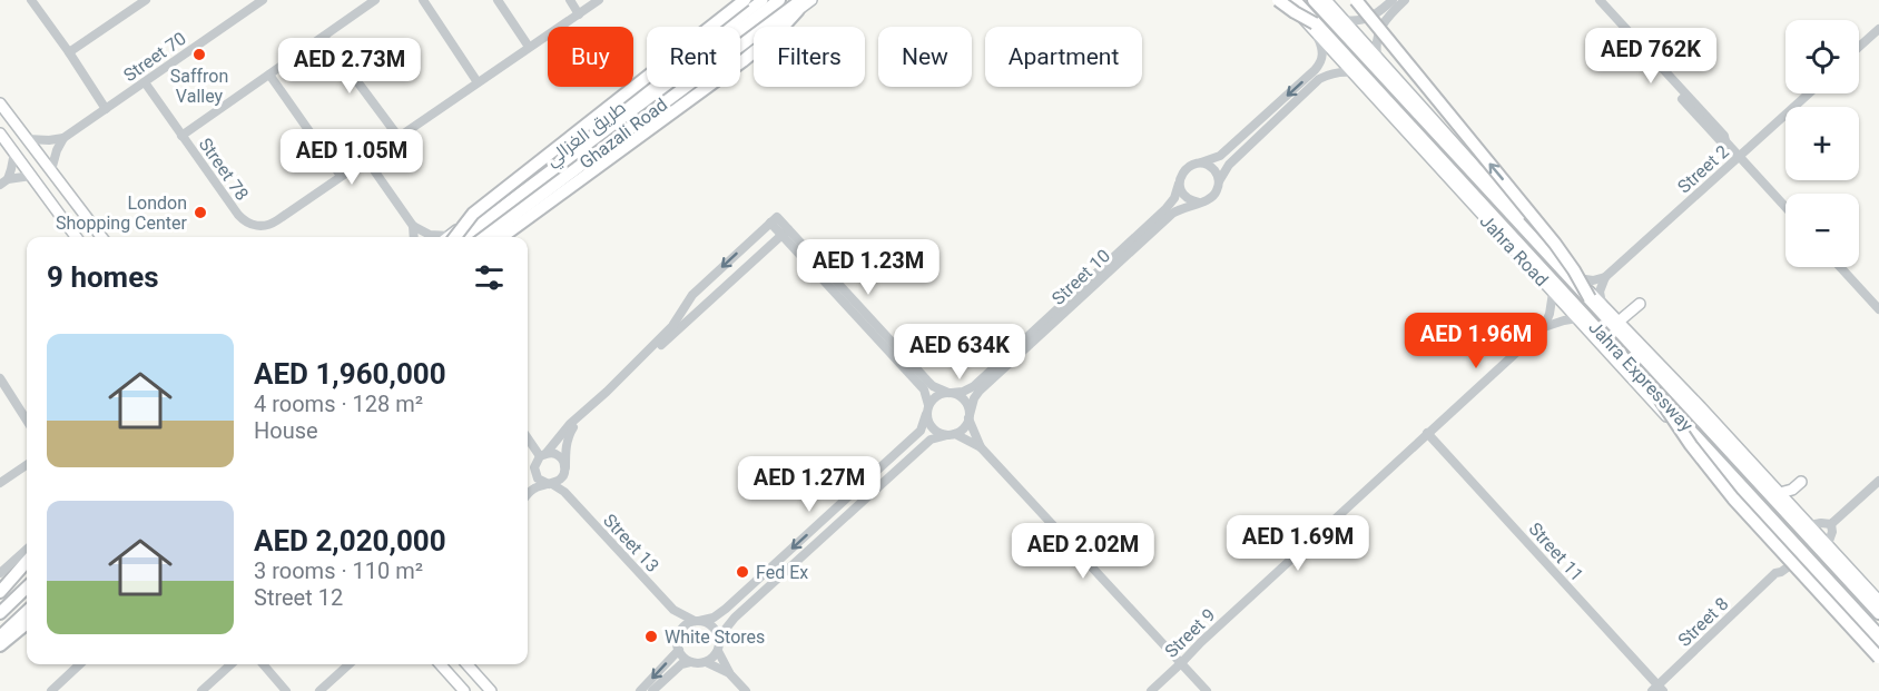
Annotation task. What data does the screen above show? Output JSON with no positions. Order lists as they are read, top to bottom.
{
  "streets": {
    "highway": ["Ghazali Road", "Jahra Expressway"],
    "main road": ["طريق الغزالي", "Jahra Road"],
    "street": [
      "Street 70",
      "Street 78",
      "Street 2",
      "Street 10",
      "Street 13",
      "Street 11",
      "Street 8",
      "Street 9"
    ]
  },
  "crossings": [
    ["Street 70", "Street 78"],
    ["طريق الغزالي", "Ghazali Road"],
    ["Jahra Road", "Street 8"],
    ["Street 11", "Street 8"],
    ["Street 11", "Street 9"]
  ],
  "places": [
    "Saffron Valley",
    "London Shopping Center",
    "Fed Ex",
    "White Stores"
  ],
  "page": {
    "map_buttons": ["+", "−"],
    "chip": [
      "Buy",
      "Rent",
      "Filters",
      "New",
      "Apartment"
    ],
    "price": [
      "AED 762K",
      "AED 2.73M",
      "AED 1.05M",
      "AED 1.23M",
      "AED 1.96M",
      "AED 634K",
      "AED 1.27M",
      "AED 1.69M",
      "AED 2.02M"
    ],
    "heading": "9 homes",
    "list": [
      {
        "name": "AED 1,960,000",
        "note": "4 rooms · 128 m² · House"
      },
      {
        "name": "AED 2,020,000",
        "note": "3 rooms · 110 m² · Street 12"
      }
    ]
  }
}
